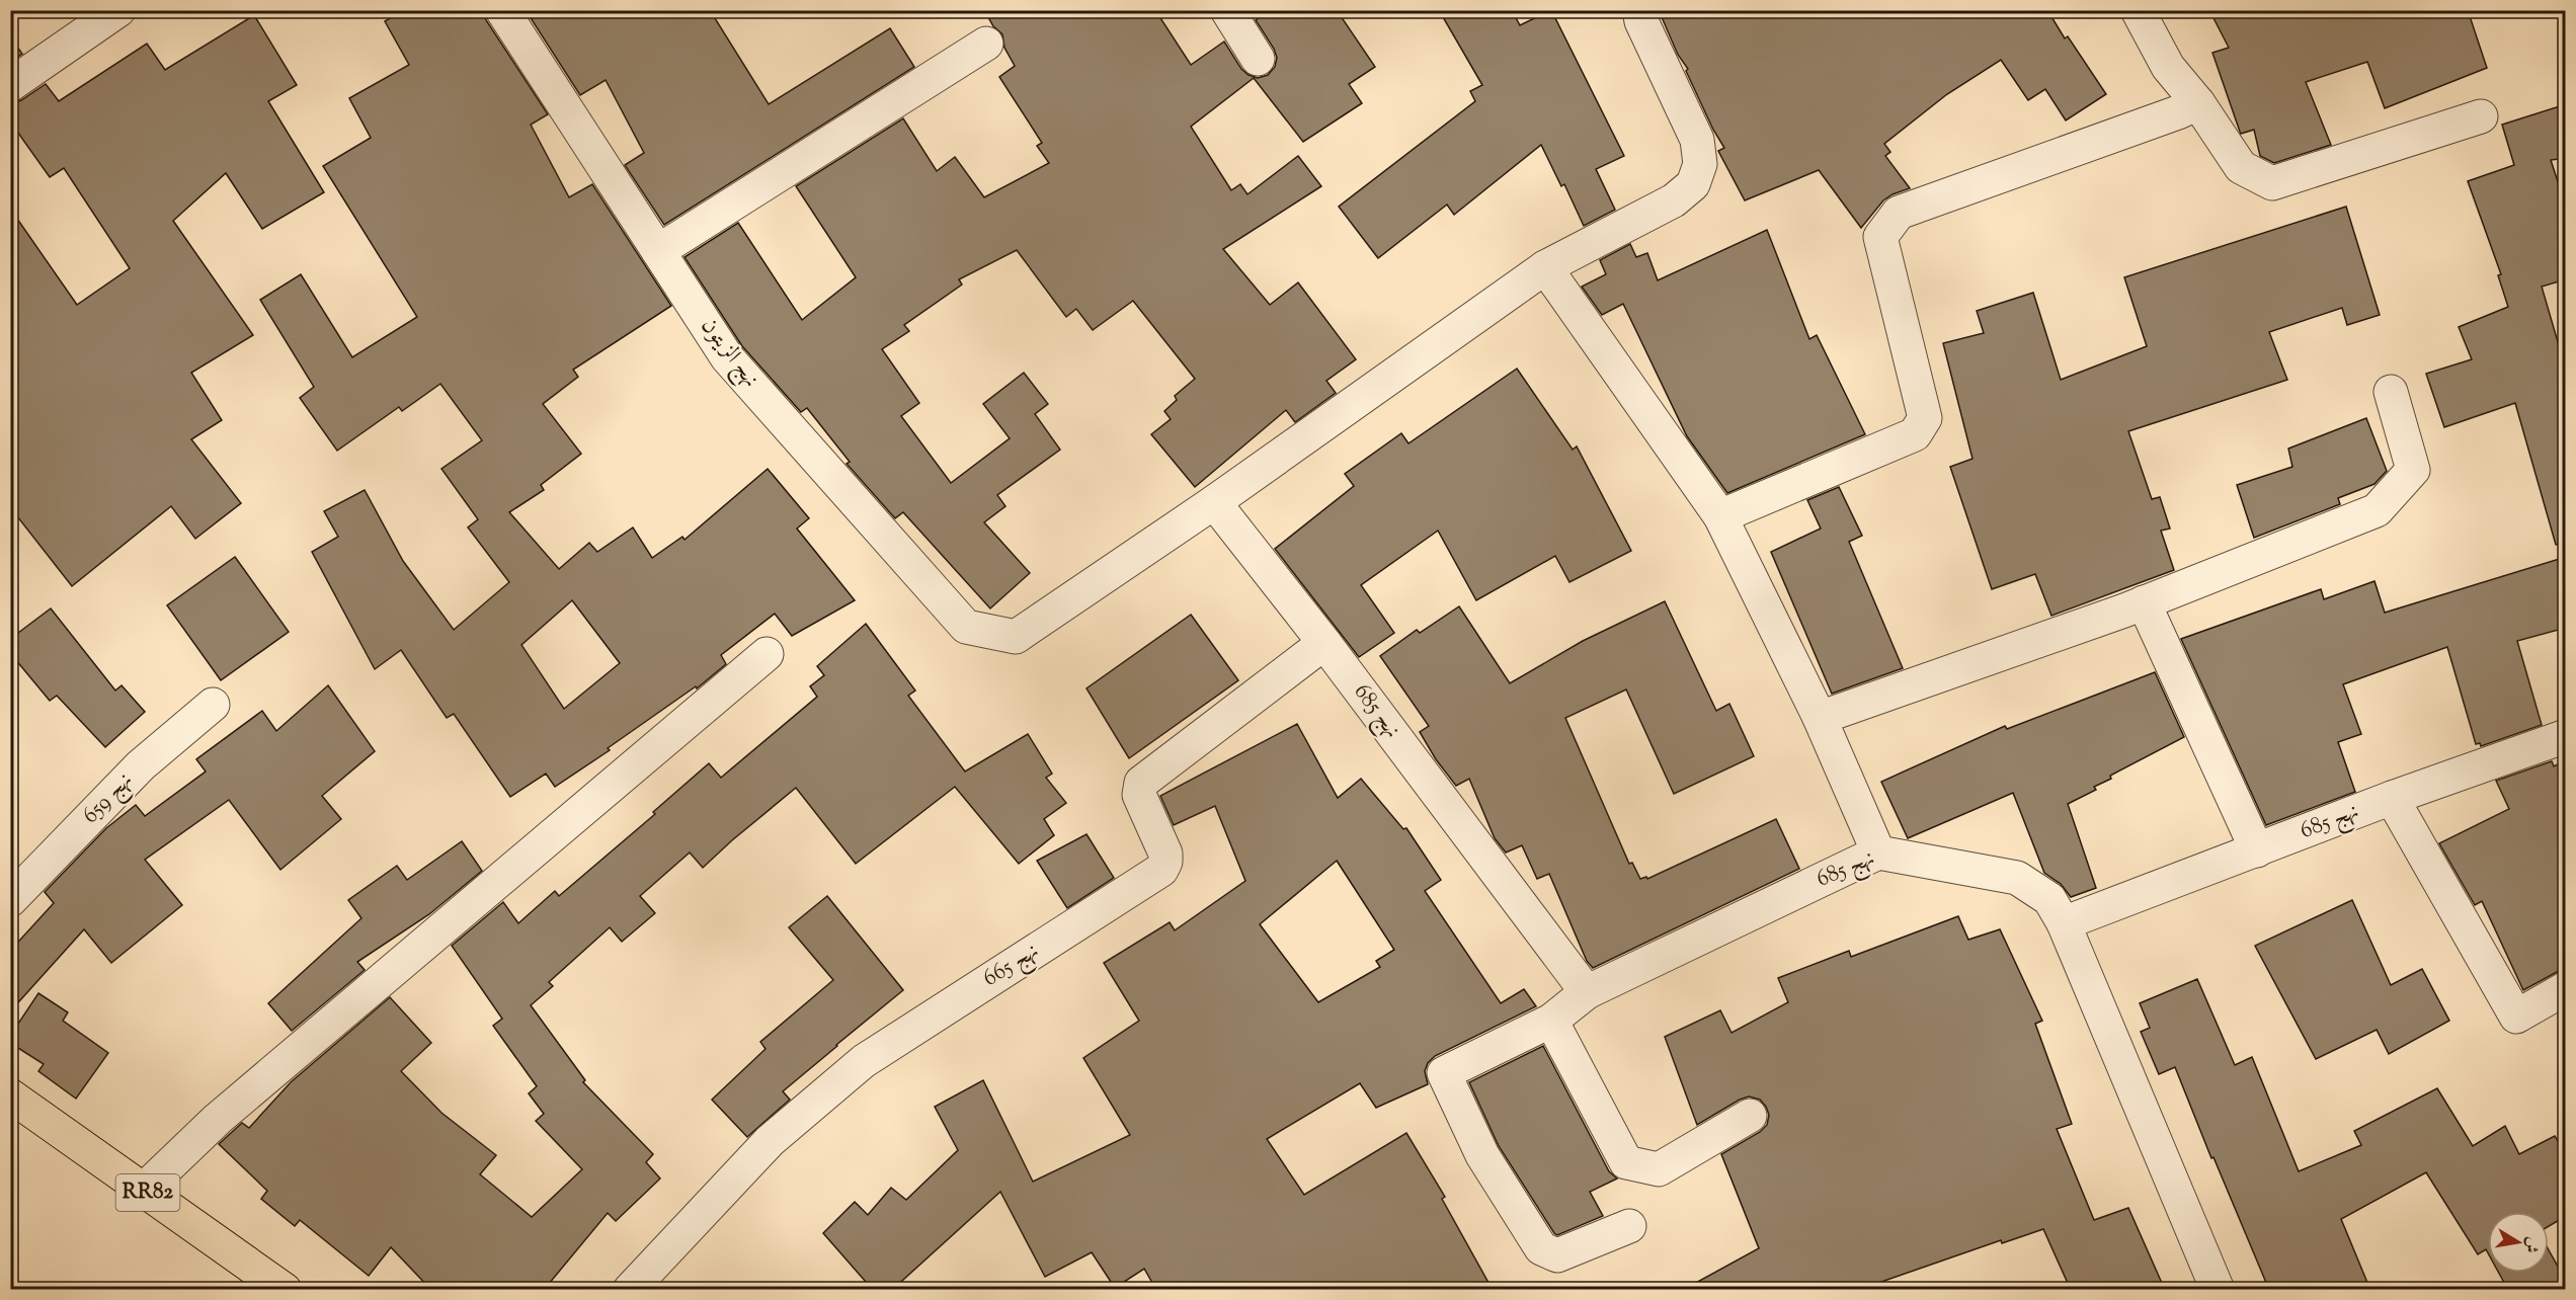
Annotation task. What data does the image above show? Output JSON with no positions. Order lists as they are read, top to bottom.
{
  "streets": {
    "main road": ["RR82"],
    "street": [
      "نهج الزيتون",
      "نهج 685",
      "نهج 659",
      "نهج 665"
    ]
  },
  "crossings": [
    ["نهج الزيتون", "نهج 685"],
    ["نهج 685", "نهج 665"]
  ],
  "north": "right"
}
